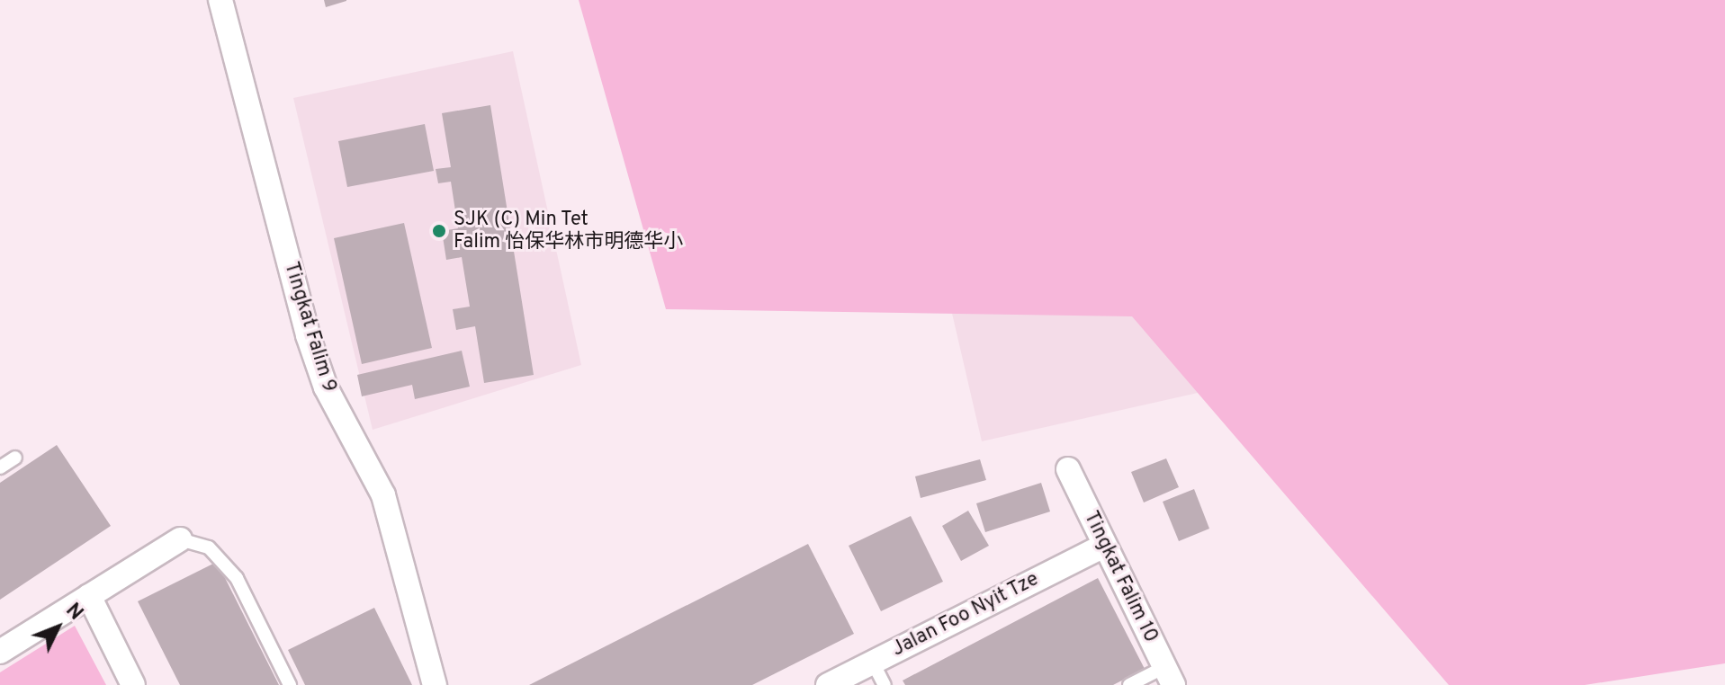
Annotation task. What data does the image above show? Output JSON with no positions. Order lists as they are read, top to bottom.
{
  "streets": {
    "street": ["Tingkat Falim 9", "Tingkat Falim 10", "Jalan Foo Nyit Tze"]
  },
  "crossings": [
    ["Tingkat Falim 10", "Jalan Foo Nyit Tze"]
  ],
  "places": ["SJK (C) Min Tet Falim 怡保华林市明德华小"],
  "north": "top right"
}
